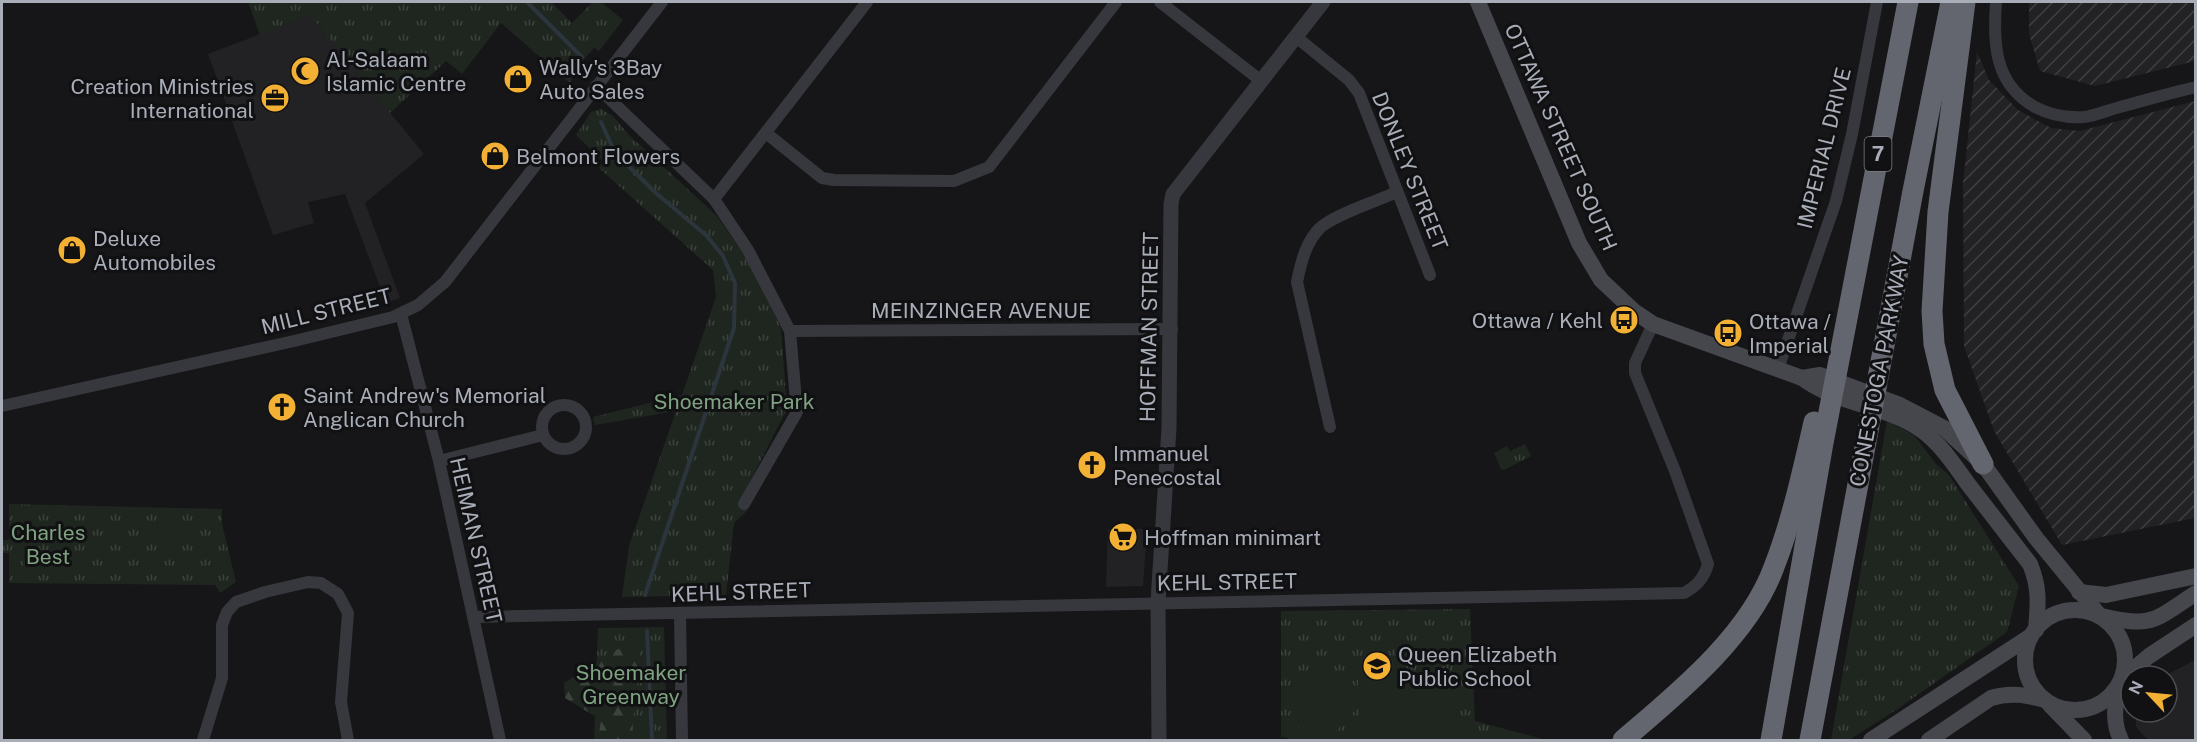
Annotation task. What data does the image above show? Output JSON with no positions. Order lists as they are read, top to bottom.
{
  "streets": {
    "highway": ["7", "CONESTOGA PARKWAY"],
    "main road": ["OTTAWA STREET SOUTH"],
    "street": [
      "IMPERIAL DRIVE",
      "DONLEY STREET",
      "MEINZINGER AVENUE",
      "MILL STREET",
      "HOFFMAN STREET",
      "HEIMAN STREET",
      "KEHL STREET"
    ]
  },
  "crossings": [
    ["OTTAWA STREET SOUTH", "IMPERIAL DRIVE"],
    ["OTTAWA STREET SOUTH", "KEHL STREET"],
    ["DONLEY STREET", "HOFFMAN STREET"],
    ["MEINZINGER AVENUE", "HOFFMAN STREET"],
    ["MILL STREET", "HEIMAN STREET"],
    ["HOFFMAN STREET", "KEHL STREET"],
    ["HEIMAN STREET", "KEHL STREET"]
  ],
  "parks": ["Shoemaker Park", "Charles Best", "Shoemaker Greenway"],
  "places": {
    "mosque": ["Al-Salaam Islamic Centre"],
    "shop": ["Wally's 3Bay Auto Sales", "Belmont Flowers", "Deluxe Automobiles"],
    "office": ["Creation Ministries International"],
    "bus stop": ["Ottawa / Kehl", "Ottawa / Imperial"],
    "church": ["Saint Andrew's Memorial Anglican Church", "Immanuel Penecostal"],
    "supermarket": ["Hoffman minimart"],
    "school or university": ["Queen Elizabeth Public School"]
  },
  "north": "top left"
}
